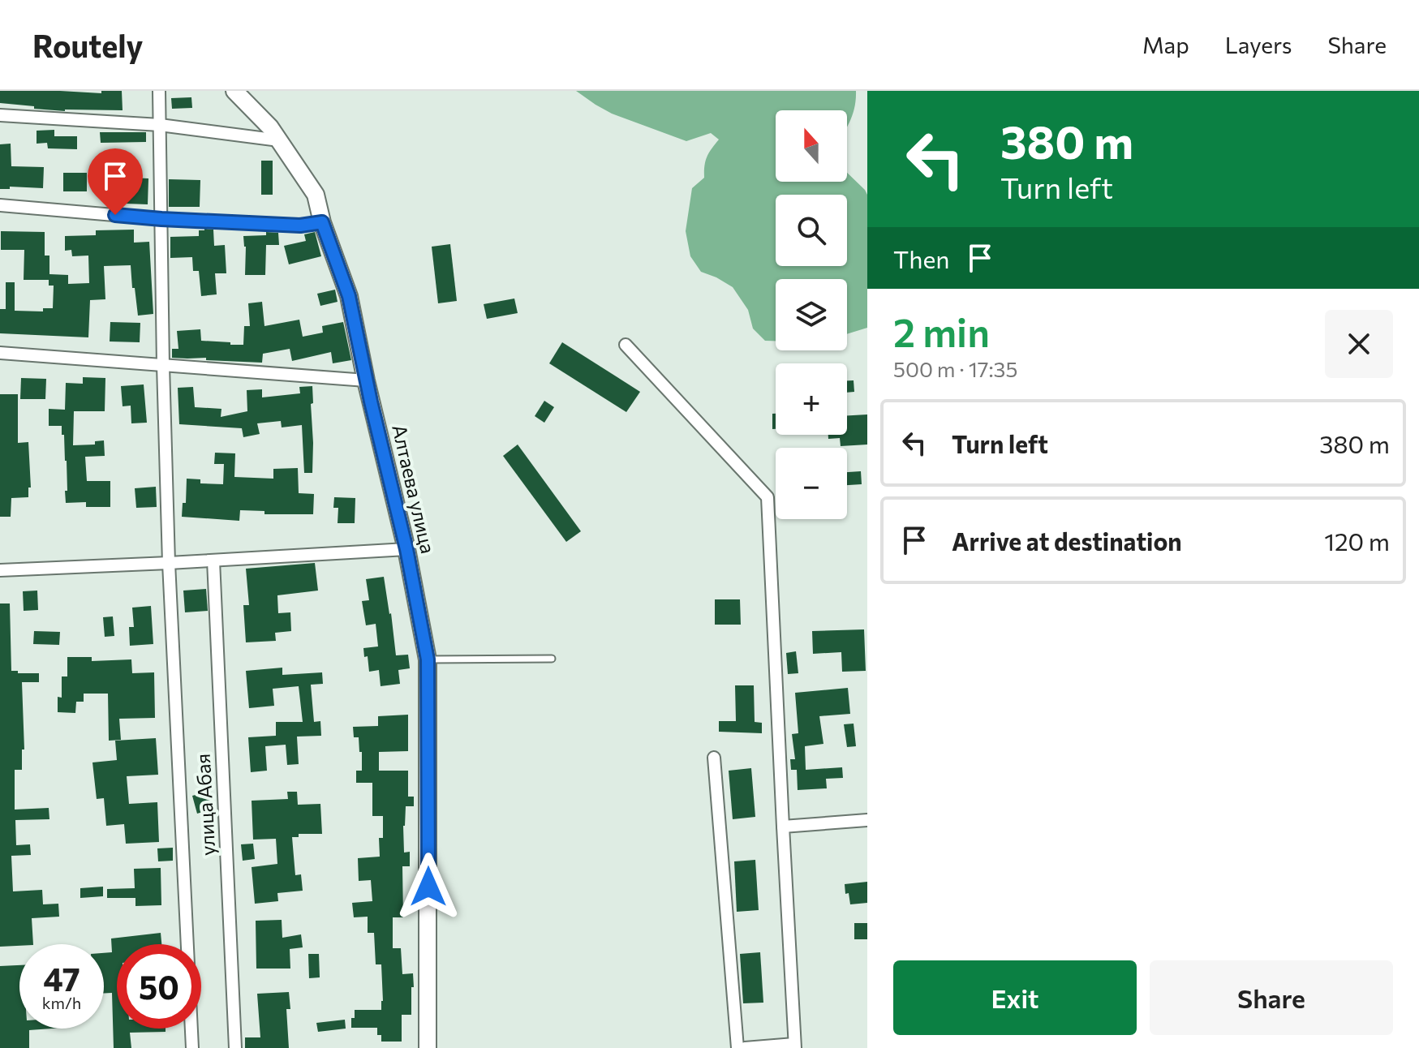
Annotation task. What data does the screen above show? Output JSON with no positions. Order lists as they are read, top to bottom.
{
  "streets": {
    "main road": ["Алтаева улица"],
    "street": ["улица Абая"]
  },
  "north": "top",
  "page": {
    "header": "Routely",
    "nav": ["Map", "Layers", "Share"],
    "turn": ["380 m", "Turn left"],
    "map_buttons": ["+", "−"],
    "then": "Then",
    "heading": ["2 min", "500 m · 17:35"],
    "list": [
      {
        "name": "Turn left",
        "value": "380 m"
      },
      {
        "name": "Arrive at destination",
        "value": "120 m"
      }
    ],
    "speed": "47 km/h",
    "limit": "50",
    "buttons": ["Exit", "Share"]
  }
}
